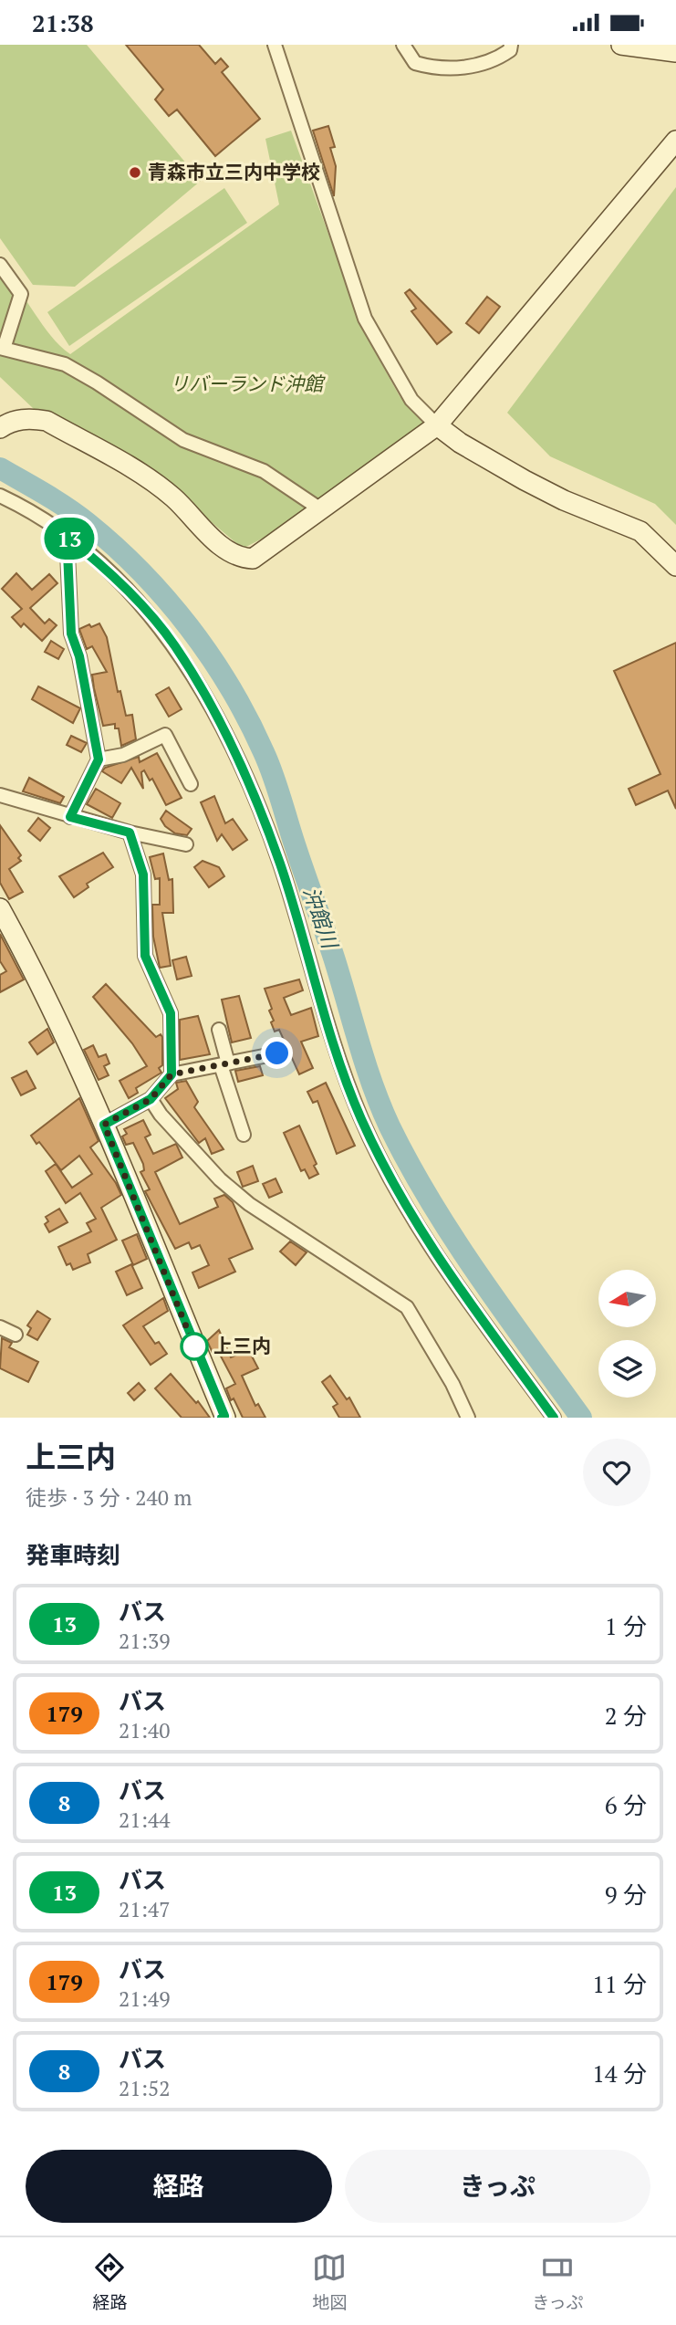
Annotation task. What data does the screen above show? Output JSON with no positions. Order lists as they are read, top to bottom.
{
  "water": ["沖館川"],
  "parks": ["リバーランド沖館"],
  "places": ["青森市立三内中学校", "上三内"],
  "lines": ["bus line 13"],
  "north": "left",
  "page": {
    "status": "21:38",
    "on_map": "13",
    "heading": [
      ["上三内", "徒歩 · 3 分 · 240 m"],
      "発車時刻"
    ],
    "list": [
      {
        "mark": "13",
        "name": "バス",
        "note": "21:39",
        "value": "1 分"
      },
      {
        "mark": "179",
        "name": "バス",
        "note": "21:40",
        "value": "2 分"
      },
      {
        "mark": "8",
        "name": "バス",
        "note": "21:44",
        "value": "6 分"
      },
      {
        "mark": "13",
        "name": "バス",
        "note": "21:47",
        "value": "9 分"
      },
      {
        "mark": "179",
        "name": "バス",
        "note": "21:49",
        "value": "11 分"
      },
      {
        "mark": "8",
        "name": "バス",
        "note": "21:52",
        "value": "14 分"
      }
    ],
    "buttons": ["経路", "きっぷ"],
    "tabs": ["経路", "地図", "きっぷ"]
  }
}
